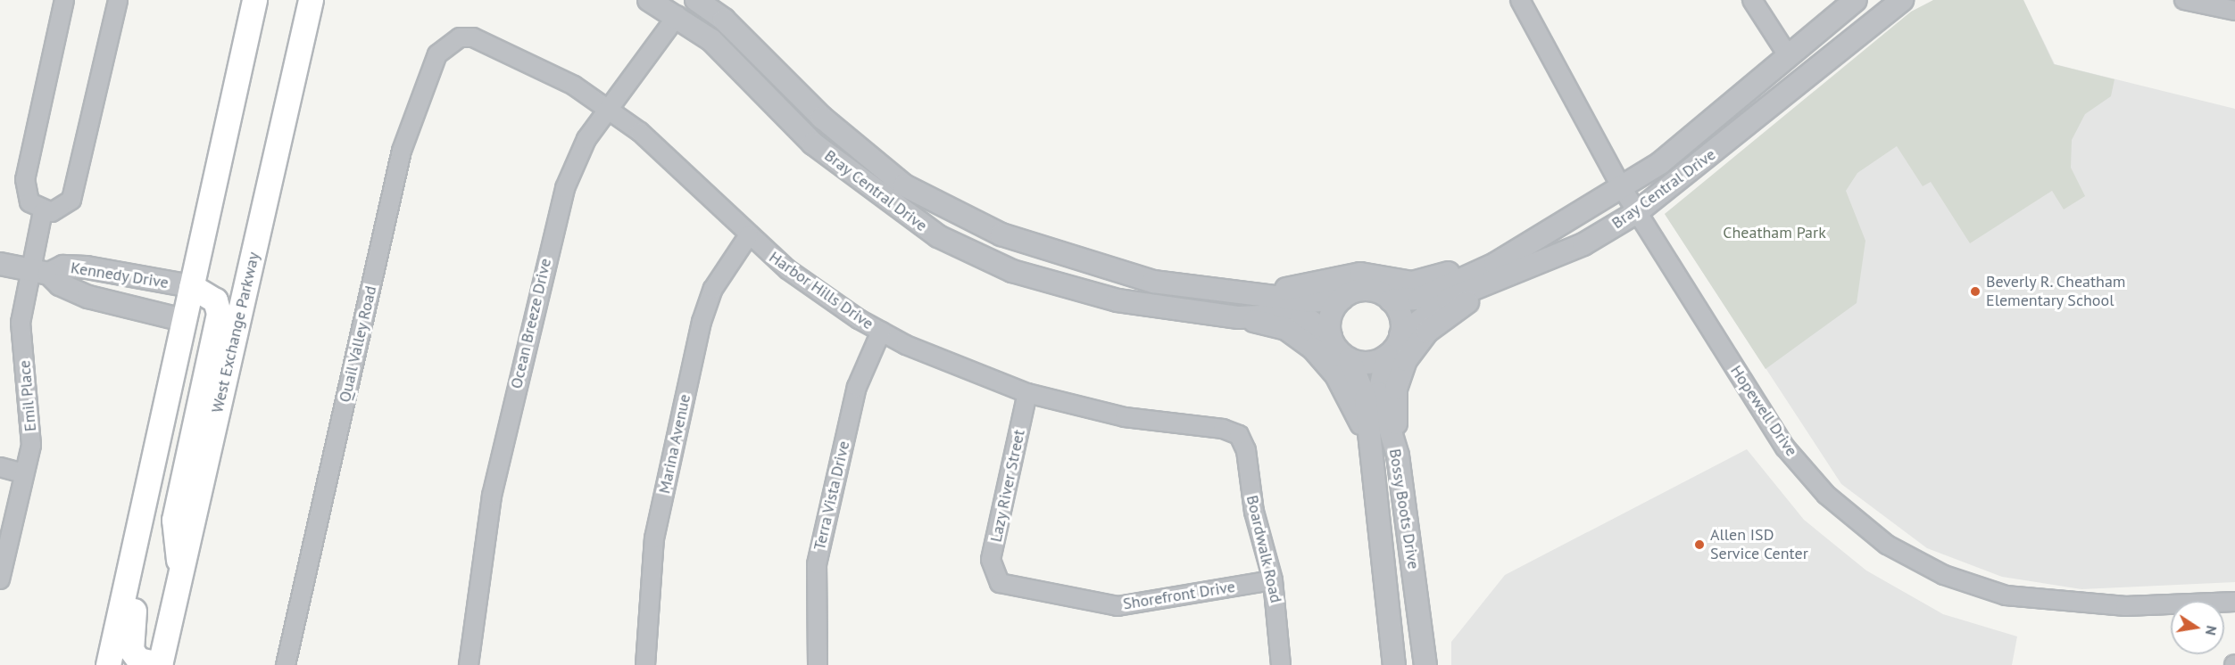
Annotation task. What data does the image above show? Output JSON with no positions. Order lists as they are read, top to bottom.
{
  "streets": {
    "main road": ["West Exchange Parkway"],
    "street": [
      "Bray Central Drive",
      "Kennedy Drive",
      "Harbor Hills Drive",
      "Ocean Breeze Drive",
      "Quail Valley Road",
      "Emil Place",
      "Hopewell Drive",
      "Marina Avenue",
      "Lazy River Street",
      "Terra Vista Drive",
      "Bossy Boots Drive",
      "Boardwalk Road",
      "Shorefront Drive"
    ]
  },
  "crossings": [
    ["Bray Central Drive", "Ocean Breeze Drive"],
    ["Bray Central Drive", "Hopewell Drive"],
    ["Bray Central Drive", "Bossy Boots Drive"],
    ["Kennedy Drive", "Emil Place"],
    ["Harbor Hills Drive", "Ocean Breeze Drive"],
    ["Harbor Hills Drive", "Quail Valley Road"],
    ["Harbor Hills Drive", "Marina Avenue"],
    ["Harbor Hills Drive", "Lazy River Street"],
    ["Harbor Hills Drive", "Terra Vista Drive"],
    ["Harbor Hills Drive", "Boardwalk Road"],
    ["Lazy River Street", "Shorefront Drive"],
    ["Boardwalk Road", "Shorefront Drive"]
  ],
  "parks": ["Cheatham Park"],
  "places": ["Beverly R. Cheatham Elementary School", "Allen ISD Service Center"],
  "north": "right"
}
